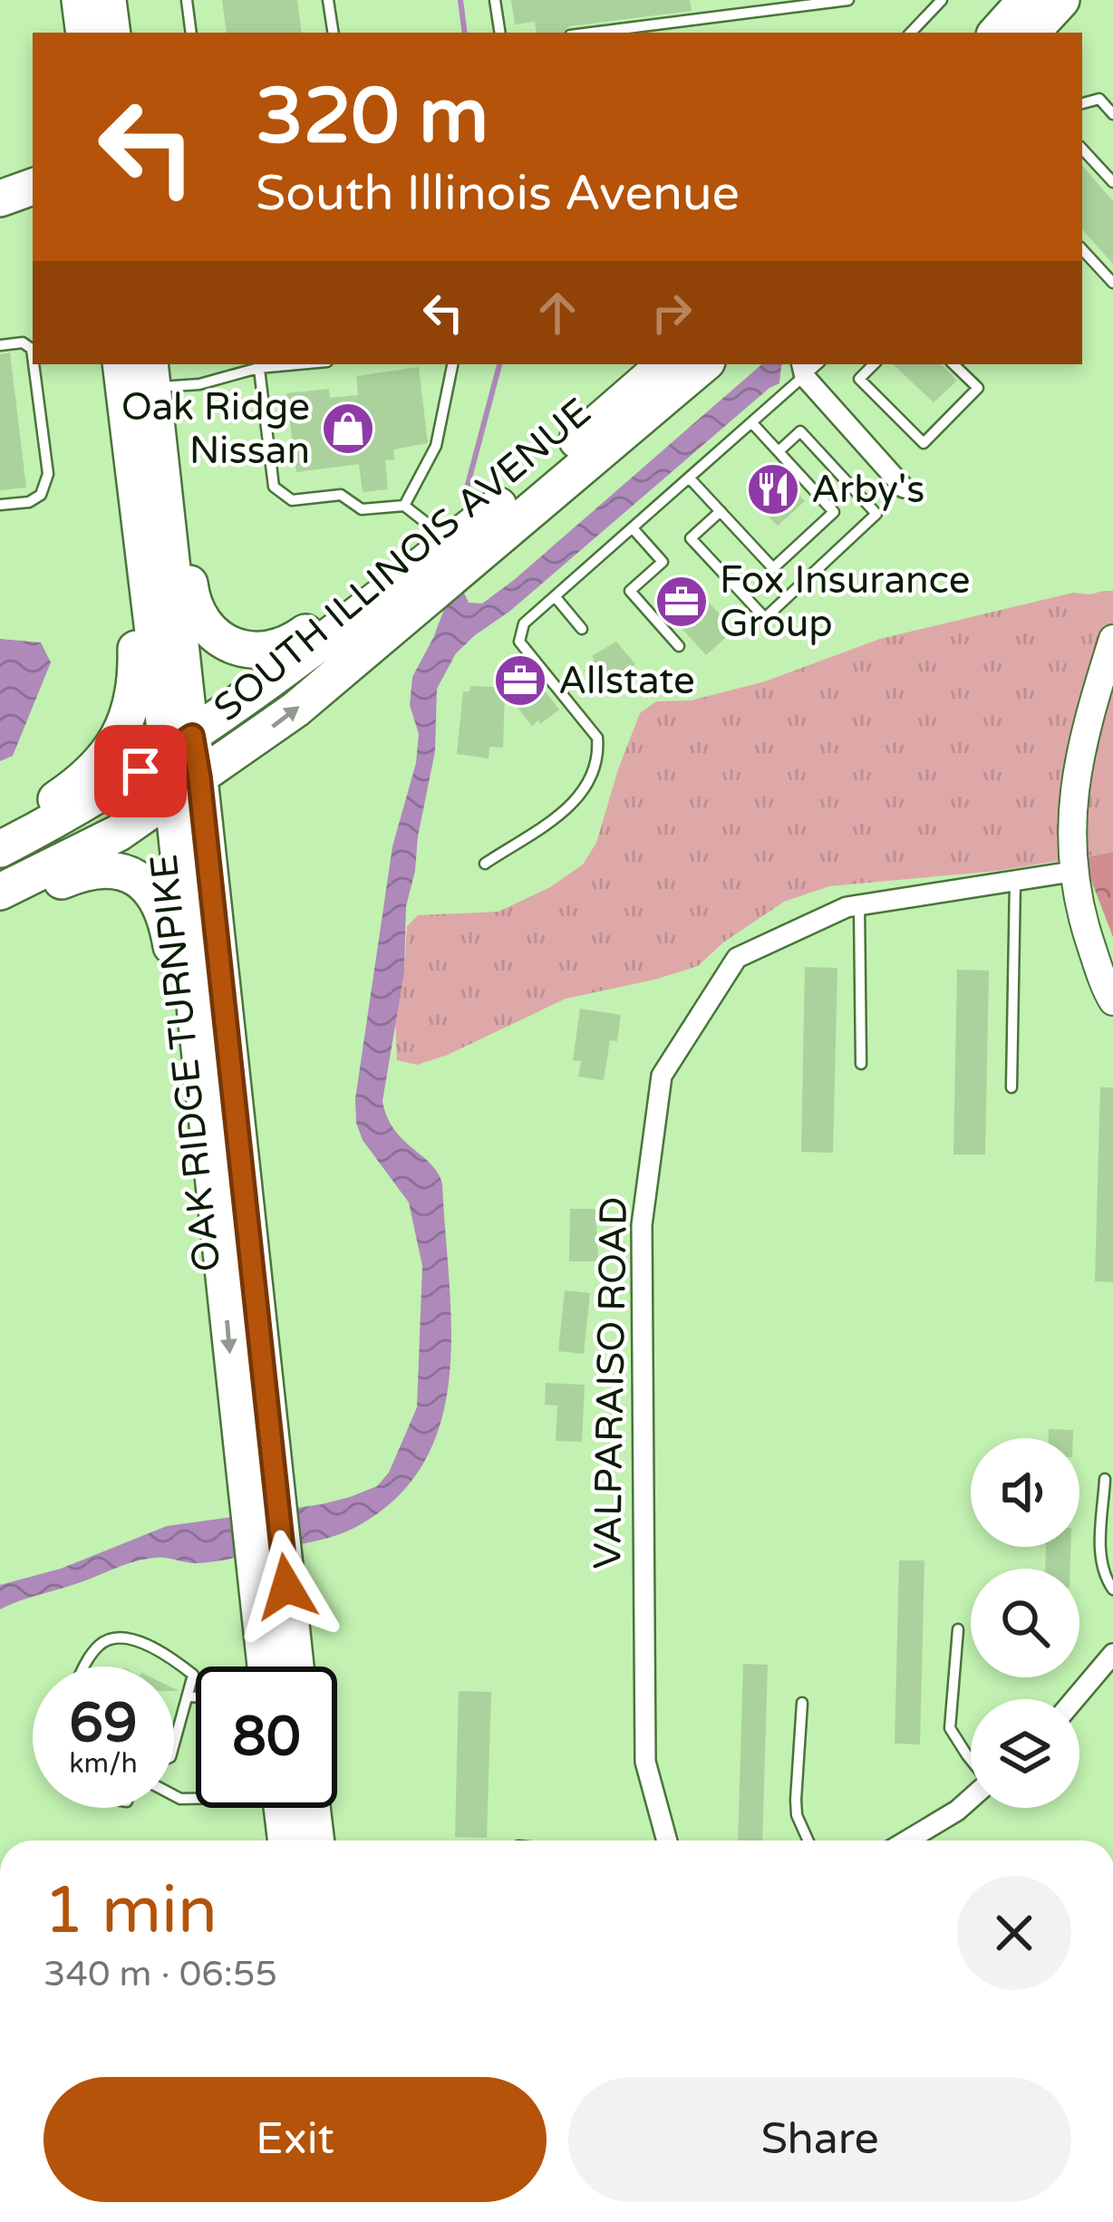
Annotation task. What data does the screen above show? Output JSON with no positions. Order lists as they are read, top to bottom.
{
  "streets": {
    "highway": ["SOUTH ILLINOIS AVENUE", "OAK RIDGE TURNPIKE"],
    "street": ["VALPARAISO ROAD"]
  },
  "crossings": [
    ["SOUTH ILLINOIS AVENUE", "OAK RIDGE TURNPIKE"]
  ],
  "places": {
    "shop": ["Oak Ridge Nissan"],
    "restaurant": ["Arby's"],
    "office": ["Fox Insurance Group", "Allstate"]
  },
  "page": {
    "turn": ["320 m", "South Illinois Avenue"],
    "speed": "69 km/h",
    "limit": "80",
    "heading": ["1 min", "340 m · 06:55"],
    "buttons": ["Exit", "Share"]
  }
}
